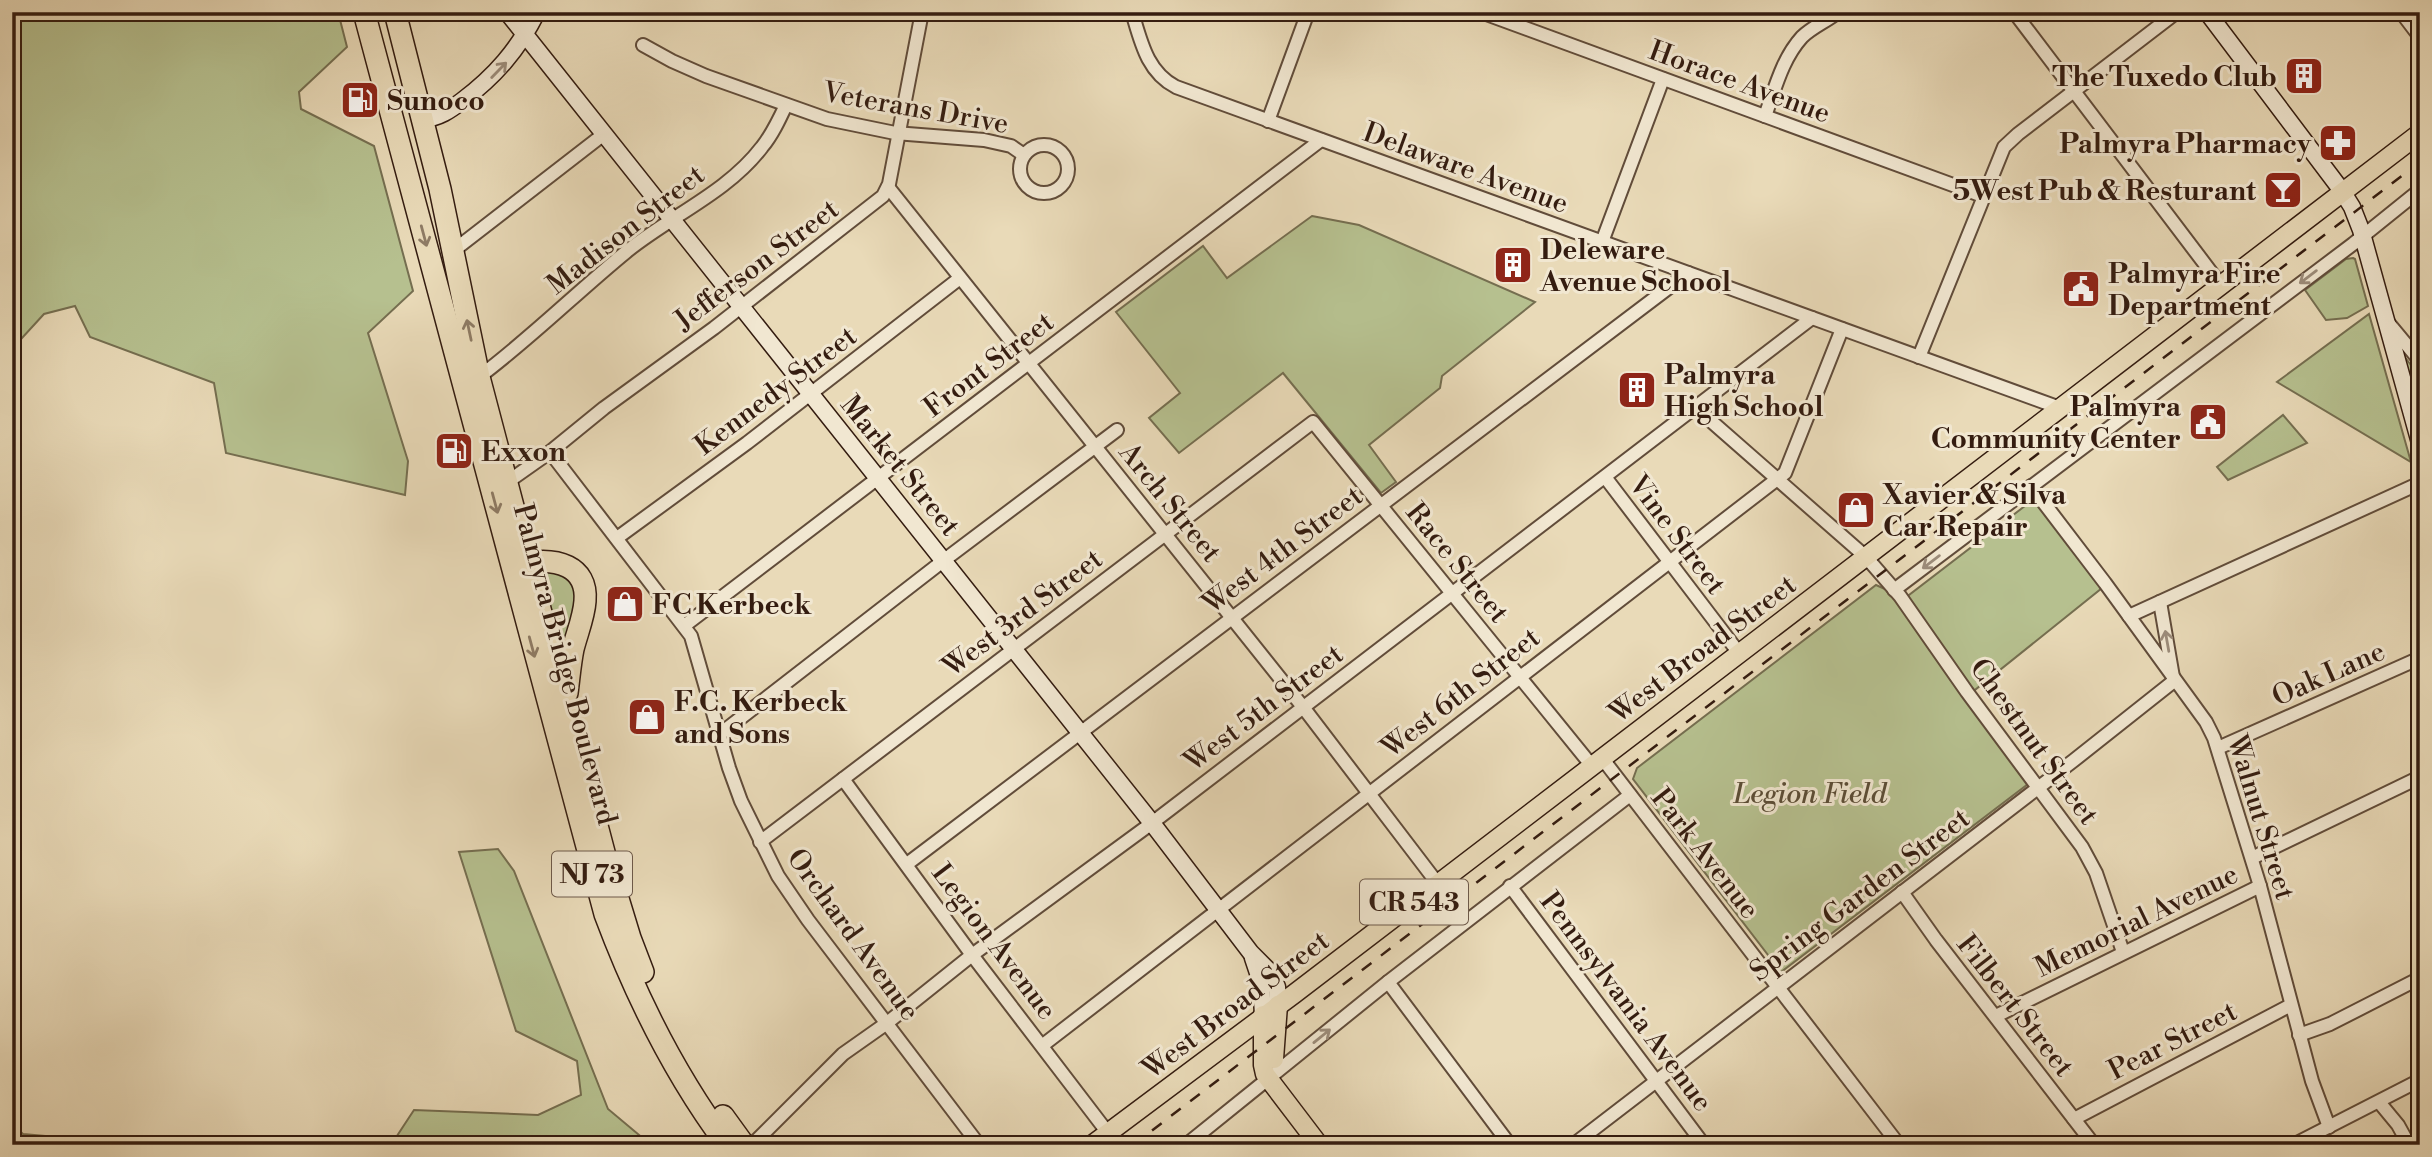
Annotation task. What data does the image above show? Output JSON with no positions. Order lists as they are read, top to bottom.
{
  "streets": {
    "highway": ["Palmyra Bridge Boulevard", "NJ 73"],
    "main road": ["West Broad Street", "CR 543"],
    "street": [
      "Horace Avenue",
      "Veterans Drive",
      "Delaware Avenue",
      "Madison Street",
      "Jefferson Street",
      "Front Street",
      "Kennedy Street",
      "Market Street",
      "Arch Street",
      "Vine Street",
      "West 4th Street",
      "Race Street",
      "West 3rd Street",
      "Oak Lane",
      "West 6th Street",
      "West 5th Street",
      "Chestnut Street",
      "Walnut Street",
      "Park Avenue",
      "Spring Garden Street",
      "Memorial Avenue",
      "Orchard Avenue",
      "Legion Avenue",
      "Pennsylvania Avenue",
      "Filbert Street",
      "Pear Street"
    ]
  },
  "crossings": [
    ["Veterans Drive", "Madison Street"],
    ["Delaware Avenue", "Front Street"],
    ["Delaware Avenue", "West 4th Street"],
    ["Delaware Avenue", "West Broad Street"],
    ["Delaware Avenue", "West 6th Street"],
    ["Delaware Avenue", "West 5th Street"],
    ["Madison Street", "Market Street"],
    ["Madison Street", "Palmyra Bridge Boulevard"],
    ["Jefferson Street", "Market Street"],
    ["Jefferson Street", "Arch Street"],
    ["Jefferson Street", "Palmyra Bridge Boulevard"],
    ["Jefferson Street", "Orchard Avenue"],
    ["Front Street", "Market Street"],
    ["Front Street", "Arch Street"],
    ["Front Street", "Orchard Avenue"],
    ["Kennedy Street", "Market Street"],
    ["Kennedy Street", "Arch Street"],
    ["Kennedy Street", "Orchard Avenue"],
    ["Market Street", "West 4th Street"],
    ["Market Street", "West 3rd Street"],
    ["Market Street", "West Broad Street"],
    ["Market Street", "West 6th Street"],
    ["Market Street", "West 5th Street"],
    ["Arch Street", "West 4th Street"],
    ["Arch Street", "West 3rd Street"],
    ["Arch Street", "West Broad Street"],
    ["Arch Street", "West 6th Street"],
    ["Arch Street", "West 5th Street"],
    ["Vine Street", "West Broad Street"],
    ["Vine Street", "West 6th Street"],
    ["Vine Street", "West 5th Street"],
    ["West 4th Street", "Race Street"],
    ["West 4th Street", "Legion Avenue"],
    ["Race Street", "West 3rd Street"],
    ["Race Street", "West Broad Street"],
    ["Race Street", "West 6th Street"],
    ["Race Street", "West 5th Street"],
    ["Race Street", "Park Avenue"],
    ["West 3rd Street", "Orchard Avenue"],
    ["West 3rd Street", "Legion Avenue"],
    ["West Broad Street", "Chestnut Street"],
    ["West Broad Street", "Park Avenue"],
    ["West Broad Street", "CR 543"],
    ["West Broad Street", "Legion Avenue"],
    ["Oak Lane", "Walnut Street"],
    ["West 6th Street", "Chestnut Street"],
    ["West 6th Street", "Legion Avenue"],
    ["West 5th Street", "Chestnut Street"],
    ["West 5th Street", "Orchard Avenue"],
    ["West 5th Street", "Legion Avenue"],
    ["Chestnut Street", "Spring Garden Street"],
    ["Chestnut Street", "Memorial Avenue"],
    ["Walnut Street", "Spring Garden Street"],
    ["Walnut Street", "Memorial Avenue"],
    ["Walnut Street", "Pear Street"],
    ["Park Avenue", "Spring Garden Street"],
    ["Spring Garden Street", "Pennsylvania Avenue"],
    ["Spring Garden Street", "Filbert Street"],
    ["Memorial Avenue", "Filbert Street"],
    ["Filbert Street", "Pear Street"]
  ],
  "parks": ["Legion Field"],
  "places": {
    "building": ["The Tuxedo Club", "Deleware Avenue School", "Palmyra High School"],
    "fuel station": ["Sunoco", "Exxon"],
    "pharmacy": ["Palmyra Pharmacy"],
    "bar": ["5West Pub & Resturant"],
    "public building": ["Palmyra Fire Department", "Palmyra Community Center"],
    "shop": ["Xavier & Silva Car Repair", "FC Kerbeck", "F.C. Kerbeck and Sons"]
  }
}
